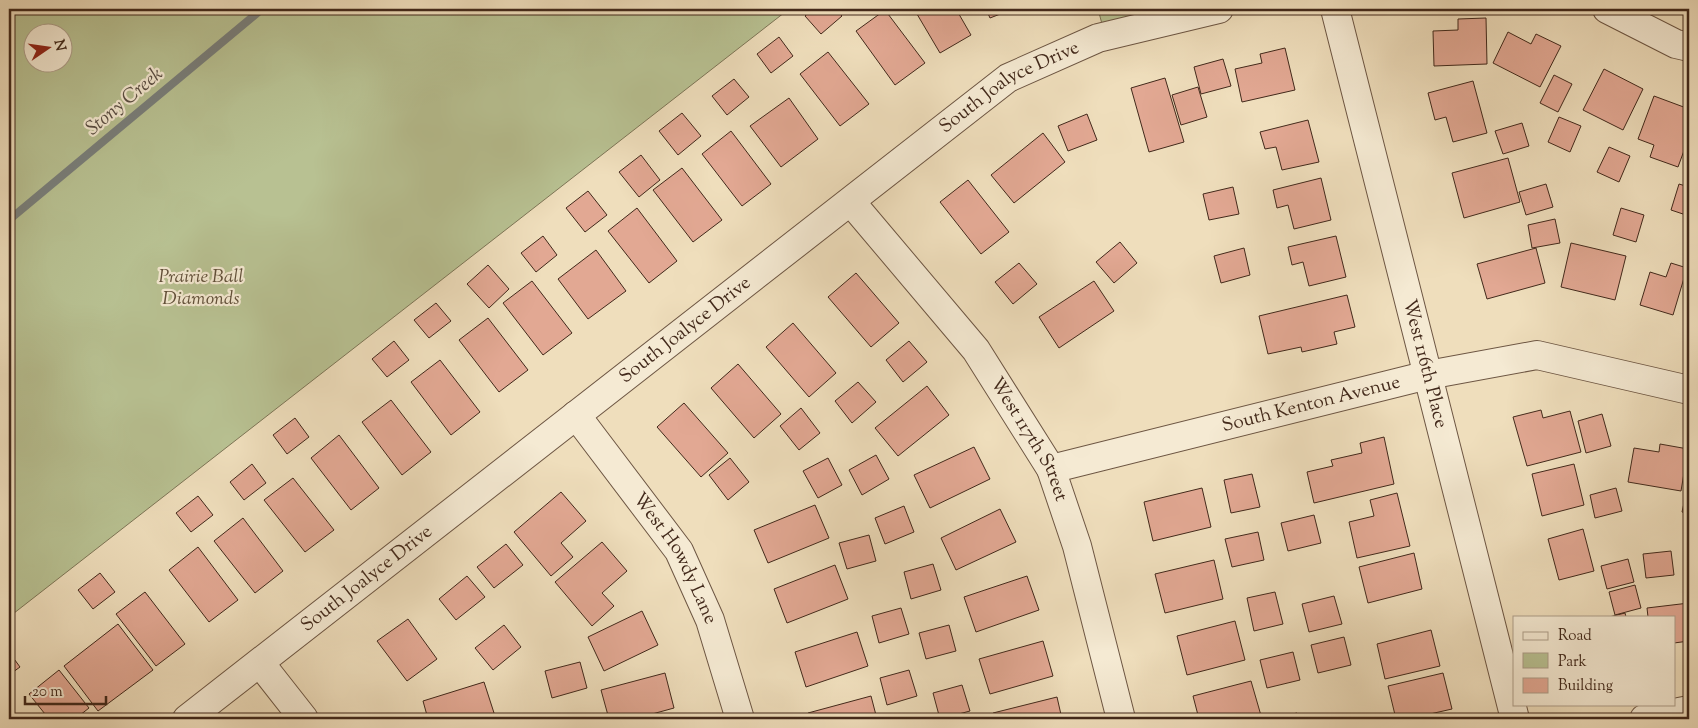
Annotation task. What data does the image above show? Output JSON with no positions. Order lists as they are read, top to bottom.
{
  "streets": {
    "street": [
      "South Joalyce Drive",
      "West 116th Place",
      "South Kenton Avenue",
      "West 117th Street",
      "West Howdy Lane"
    ]
  },
  "crossings": [
    ["South Joalyce Drive", "West 117th Street"],
    ["South Joalyce Drive", "West Howdy Lane"],
    ["West 116th Place", "South Kenton Avenue"],
    ["South Kenton Avenue", "West 117th Street"]
  ],
  "water": ["Stony Creek"],
  "parks": ["Prairie Ball Diamonds"],
  "legend": ["Road", "Park", "Building"],
  "scale_bar": "20 m",
  "north": "right"
}
